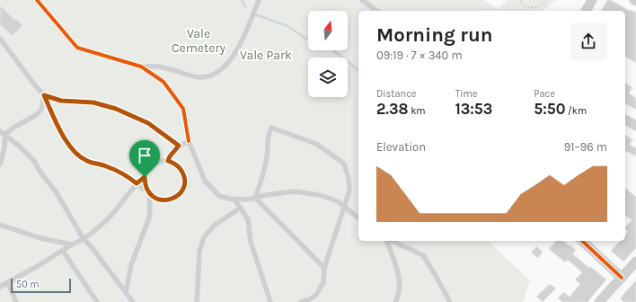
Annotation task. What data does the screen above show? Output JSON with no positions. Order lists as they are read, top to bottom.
{
  "parks": ["Vale Cemetery", "Vale Park"],
  "scale_bar": "50 m",
  "north": "top",
  "page": {
    "heading": ["Morning run", "09:19 · 7 × 340 m"],
    "stats": [
      ["Distance", "2.38 km"],
      ["Time", "13:53"],
      ["Pace", "5:50 /km"]
    ],
    "chart": ["Elevation", "91–96 m"],
    "scale": "50 m"
  }
}
